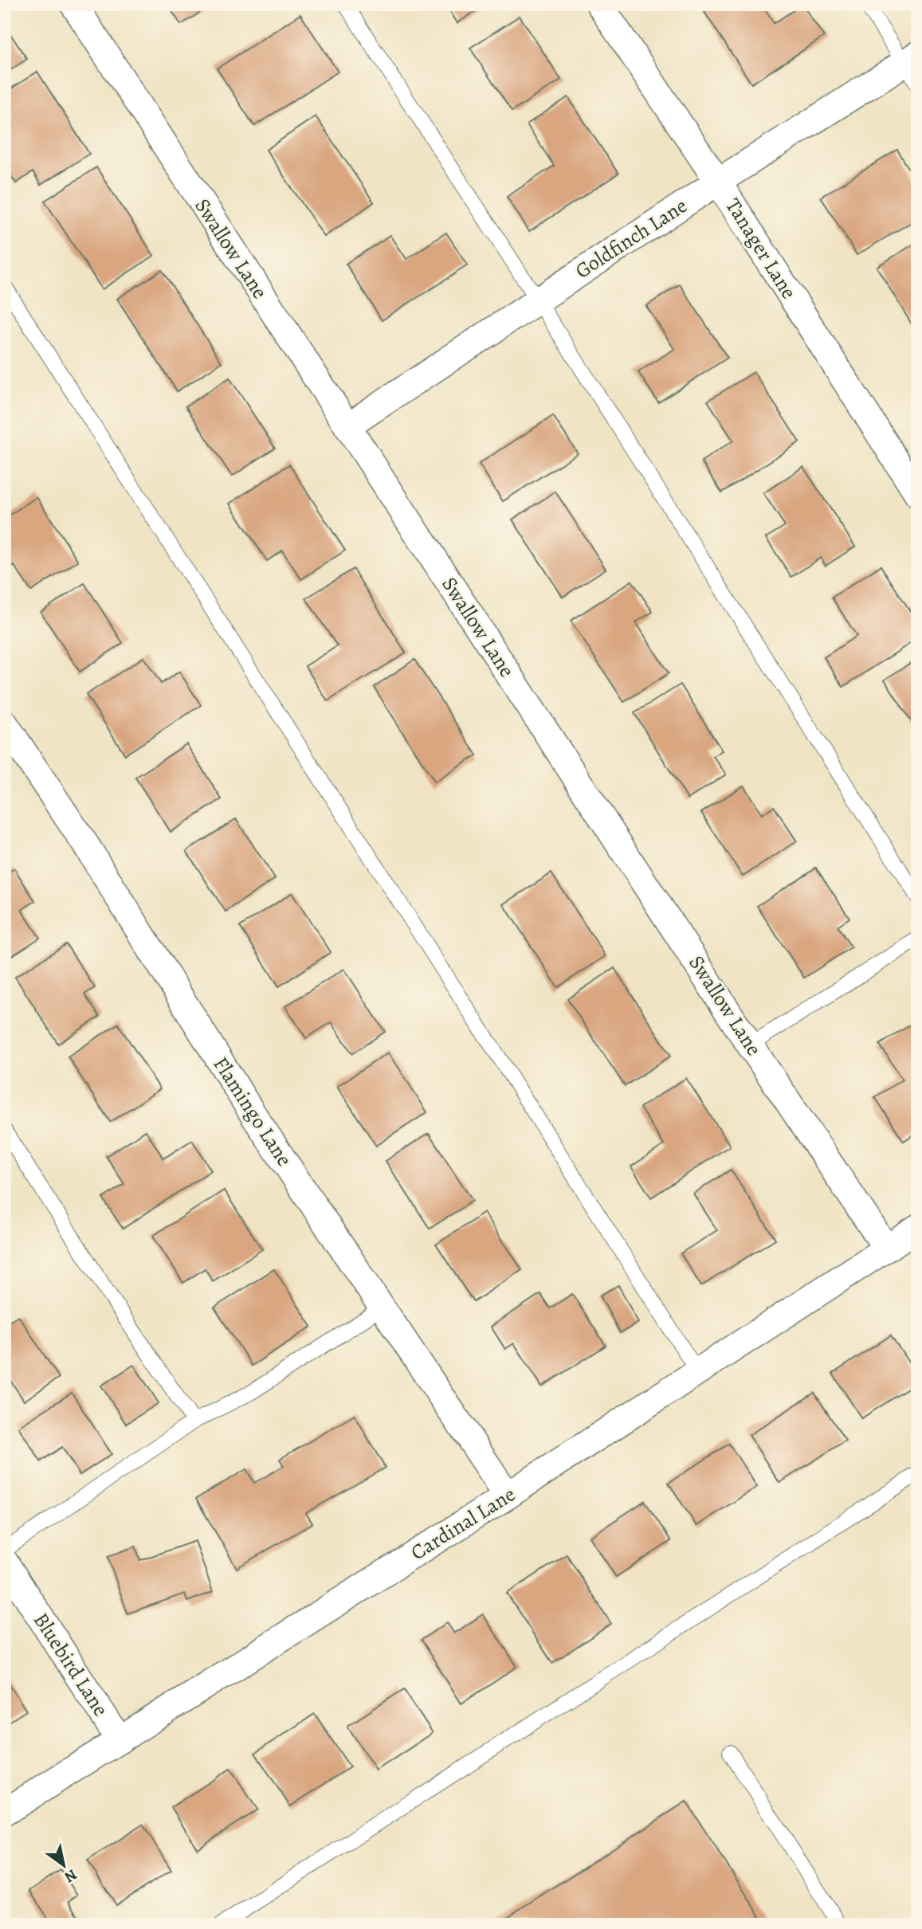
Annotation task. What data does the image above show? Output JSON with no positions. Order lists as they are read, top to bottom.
{
  "streets": {
    "street": [
      "Goldfinch Lane",
      "Swallow Lane",
      "Tanager Lane",
      "Flamingo Lane",
      "Cardinal Lane",
      "Bluebird Lane"
    ]
  },
  "crossings": [
    ["Goldfinch Lane", "Swallow Lane"],
    ["Goldfinch Lane", "Tanager Lane"],
    ["Swallow Lane", "Cardinal Lane"],
    ["Flamingo Lane", "Cardinal Lane"],
    ["Cardinal Lane", "Bluebird Lane"]
  ],
  "north": "bottom right"
}
